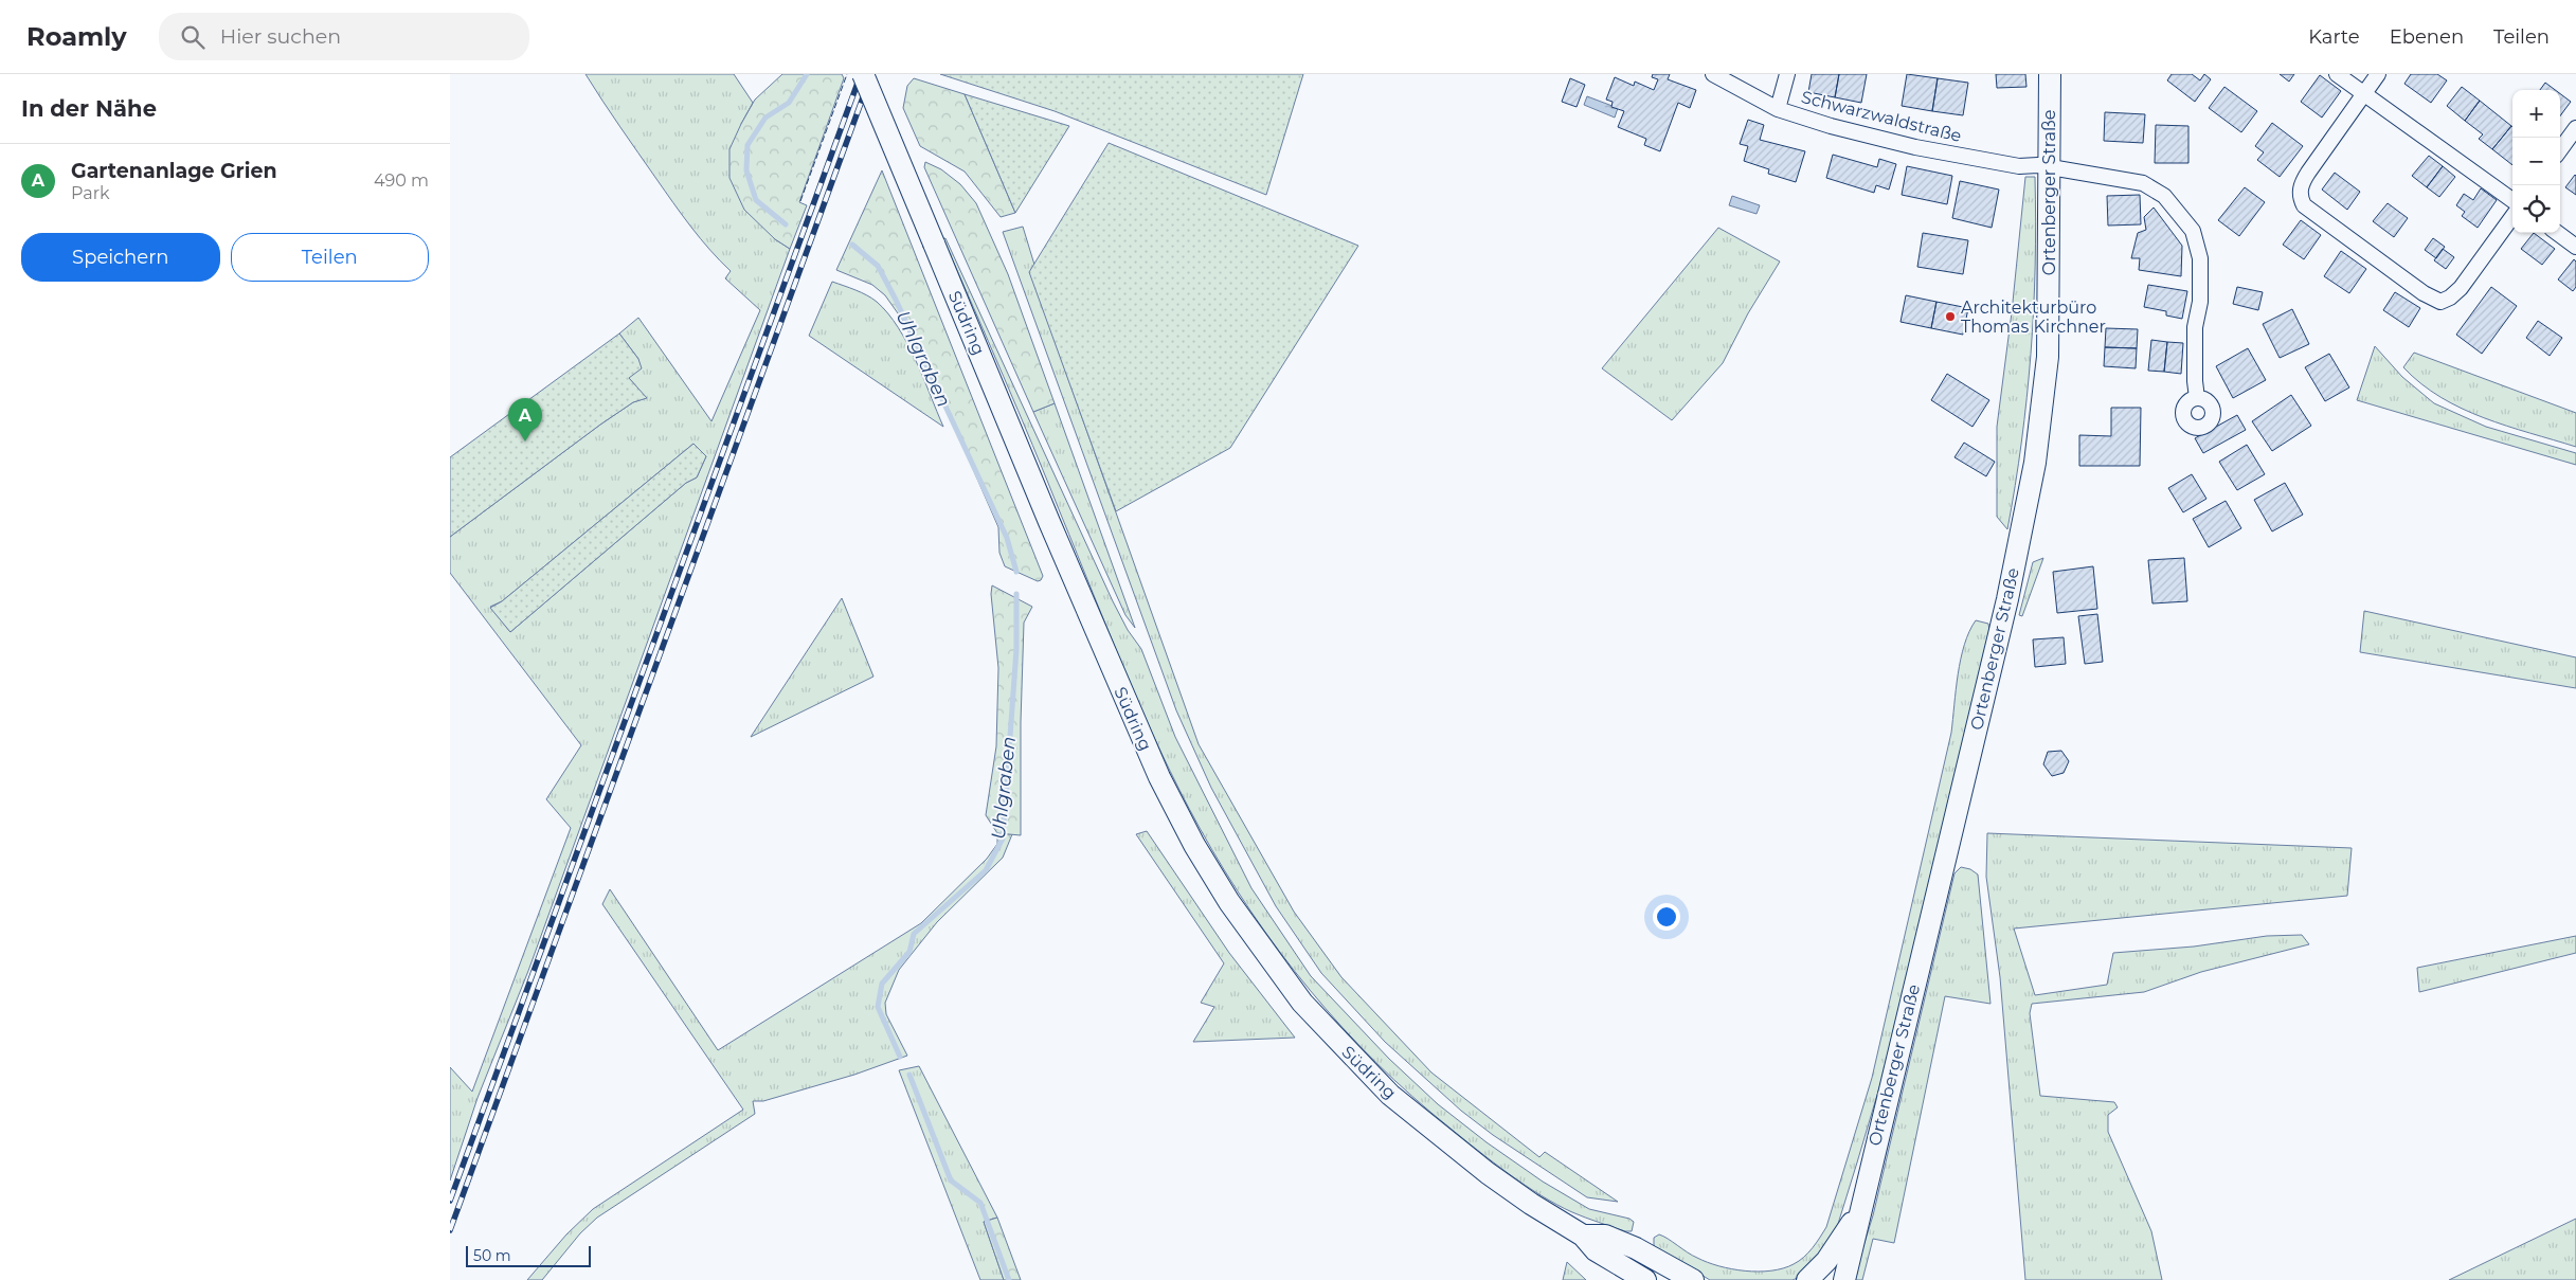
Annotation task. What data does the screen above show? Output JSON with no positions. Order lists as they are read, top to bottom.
{
  "streets": {
    "street": ["Schwarzwaldstraße", "Ortenberger Straße", "Südring"]
  },
  "crossings": [
    ["Schwarzwaldstraße", "Ortenberger Straße"]
  ],
  "water": ["Uhlgraben"],
  "places": ["Architekturbüro Thomas Kirchner"],
  "scale_bar": "50 m",
  "page": {
    "header": "Roamly",
    "search": "Hier suchen",
    "nav": ["Karte", "Ebenen", "Teilen"],
    "heading": "In der Nähe",
    "map_buttons": ["+", "−"],
    "list": [
      {
        "mark": "A",
        "name": "Gartenanlage Grien",
        "note": "Park",
        "value": "490 m"
      }
    ],
    "buttons": ["Speichern", "Teilen"],
    "pins": "A",
    "scale": "50 m"
  }
}
